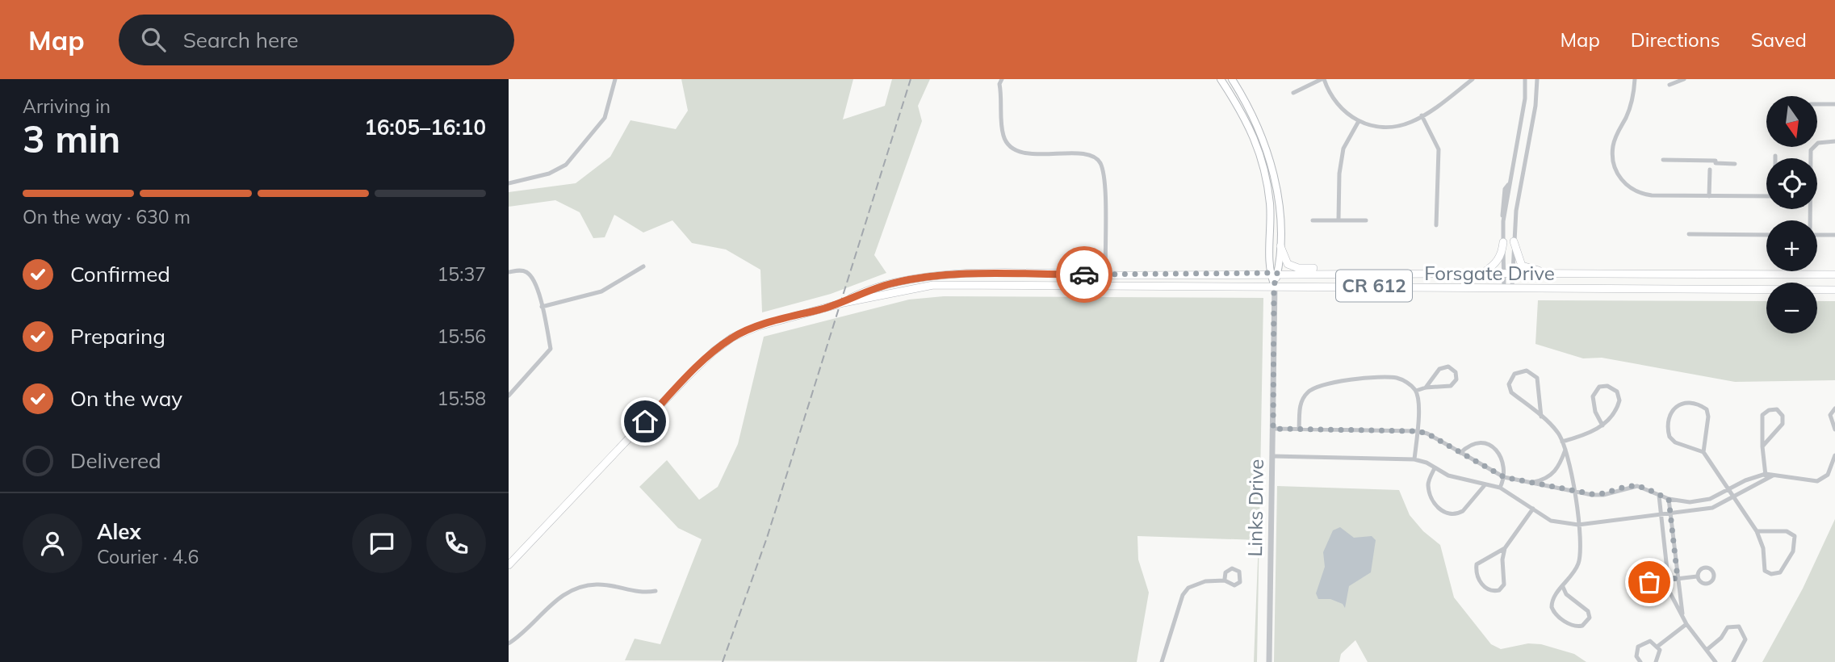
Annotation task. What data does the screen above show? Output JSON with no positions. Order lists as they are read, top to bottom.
{
  "streets": {
    "main road": ["Forsgate Drive", "CR 612"],
    "street": ["Links Drive"]
  },
  "crossings": [
    ["Forsgate Drive", "Links Drive"]
  ],
  "north": "bottom",
  "page": {
    "header": "Map",
    "search": "Search here",
    "nav": ["Map", "Directions", "Saved"],
    "heading": ["3 min", "Arriving in", "16:05–16:10"],
    "panel": ["Alex", "Courier · 4.6"],
    "map_buttons": ["+", "−"],
    "bar": "On the way · 630 m",
    "list": [
      ["Confirmed", "15:37"],
      ["Preparing", "15:56"],
      ["On the way", "15:58"],
      "Delivered"
    ]
  }
}
